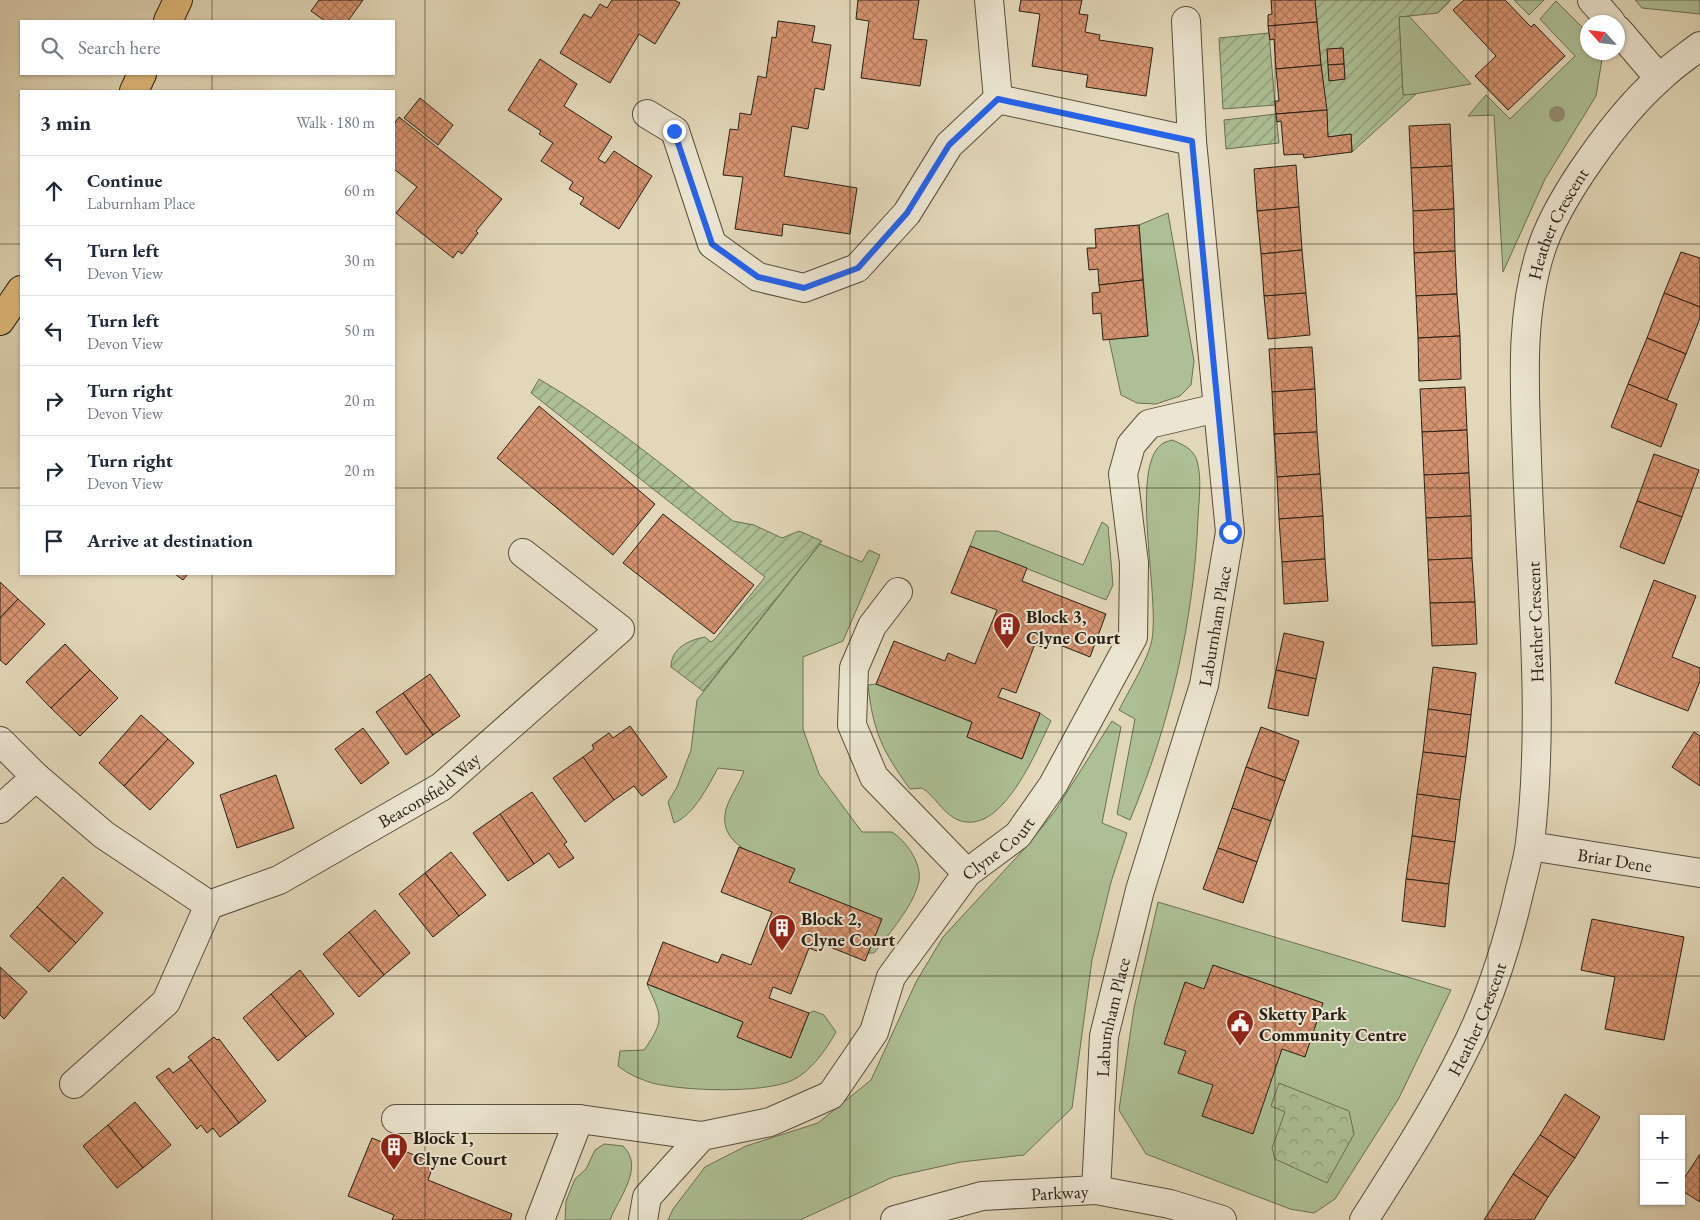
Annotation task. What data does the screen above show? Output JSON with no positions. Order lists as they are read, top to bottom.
{
  "streets": {
    "street": [
      "Heather Crescent",
      "Laburnham Place",
      "Beaconsfield Way",
      "Clyne Court",
      "Briar Dene",
      "Parkway"
    ]
  },
  "crossings": [
    ["Heather Crescent", "Briar Dene"],
    ["Laburnham Place", "Clyne Court"],
    ["Laburnham Place", "Parkway"]
  ],
  "places": {
    "building": ["Block 3, Clyne Court", "Block 2, Clyne Court", "Block 1, Clyne Court"],
    "public building": ["Sketty Park Community Centre"]
  },
  "north": "top left",
  "page": {
    "search": "Search here",
    "heading": ["3 min", "Walk · 180 m"],
    "list": [
      ["Continue", "Laburnham Place", "60 m"],
      ["Turn left", "Devon View", "30 m"],
      ["Turn left", "Devon View", "50 m"],
      ["Turn right", "Devon View", "20 m"],
      ["Turn right", "Devon View", "20 m"],
      "Arrive at destination"
    ],
    "map_buttons": ["+", "−"]
  }
}
